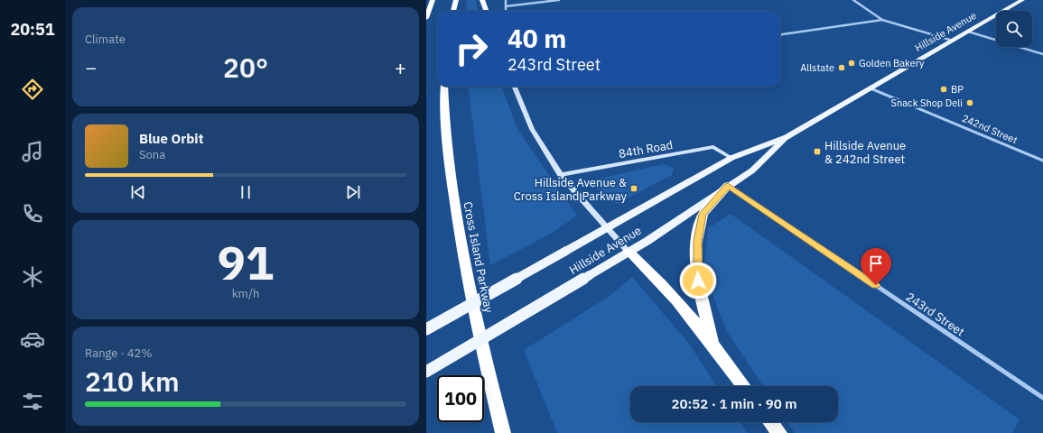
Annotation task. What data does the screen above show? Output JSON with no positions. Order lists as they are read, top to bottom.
{
  "streets": {
    "highway": ["Cross Island Parkway"],
    "main road": ["Hillside Avenue"],
    "street": ["242nd Street", "84th Road", "243rd Street"]
  },
  "crossings": [
    ["Hillside Avenue", "242nd Street"],
    ["Hillside Avenue", "84th Road"],
    ["Hillside Avenue", "243rd Street"]
  ],
  "places": {
    "other": [
      "Golden Bakery",
      "Allstate",
      "BP",
      "Snack Shop Deli"
    ],
    "transit": ["Hillside Avenue & 242nd Street", "Hillside Avenue & Cross Island Parkway"]
  },
  "page": {
    "tabs": "20:51",
    "tile": [
      "Climate",
      ["91", "km/h"],
      ["Range · 42%", "210 km"]
    ],
    "turn": ["40 m", "243rd Street"],
    "heat": ["−", "20°", "+"],
    "song": ["Blue Orbit", "Sona"],
    "limit": "100",
    "trip": "20:52 · 1 min · 90 m"
  }
}
